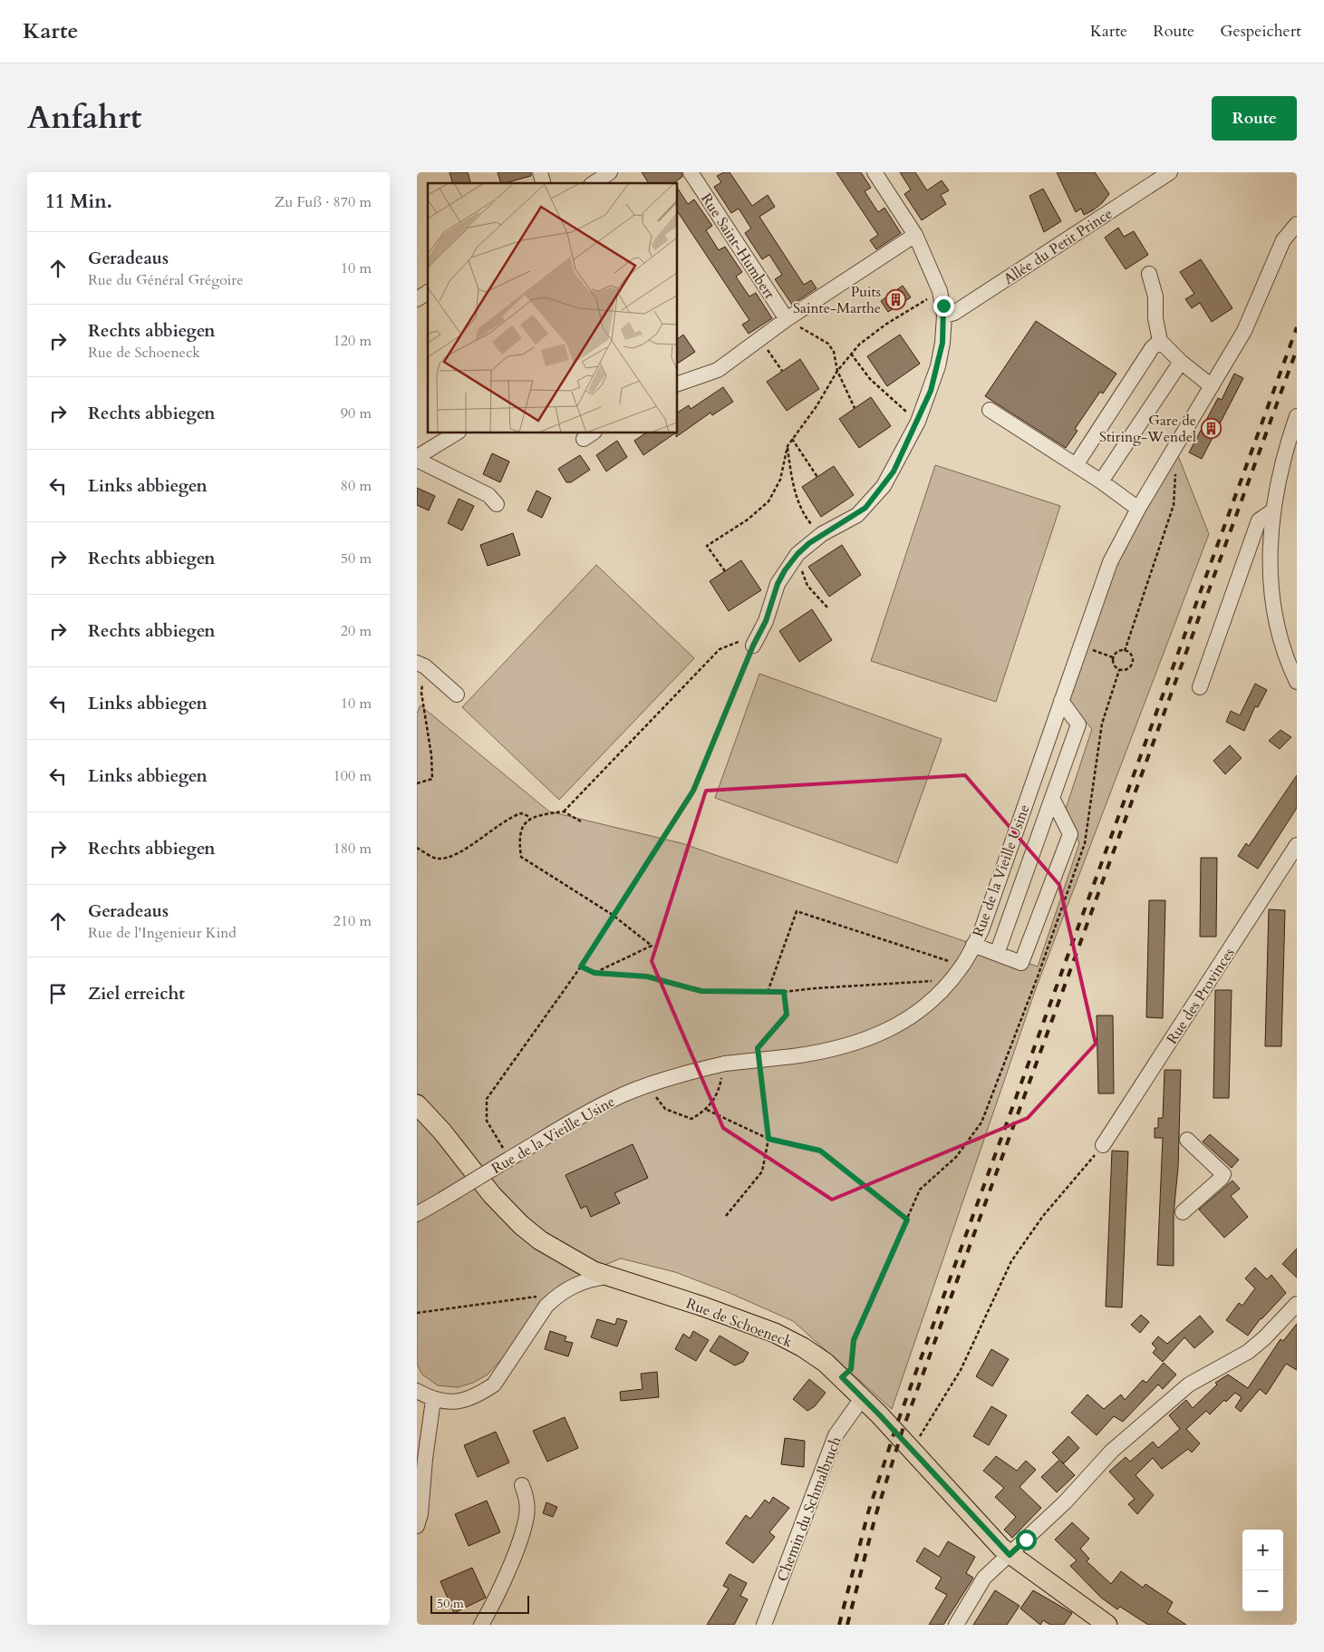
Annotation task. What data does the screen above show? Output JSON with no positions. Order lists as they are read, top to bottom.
{
  "streets": {
    "main road": ["Rue de Schoeneck"],
    "street": [
      "Rue Saint-Humbert",
      "Allée du Petit Prince",
      "Rue de la Vieille Usine",
      "Rue des Provinces",
      "Chemin du Schmalbruch"
    ]
  },
  "crossings": [
    ["Rue de Schoeneck", "Chemin du Schmalbruch"]
  ],
  "places": {
    "building": ["Puits Sainte-Marthe", "Gare de Stiring-Wendel"]
  },
  "scale_bar": "50 m",
  "page": {
    "header": "Karte",
    "nav": ["Karte", "Route", "Gespeichert"],
    "title": "Anfahrt",
    "buttons": "Route",
    "heading": ["11 Min.", "Zu Fuß · 870 m"],
    "list": [
      ["Geradeaus", "Rue du Général Grégoire", "10 m"],
      ["Rechts abbiegen", "Rue de Schoeneck", "120 m"],
      ["Rechts abbiegen", "90 m"],
      ["Links abbiegen", "80 m"],
      ["Rechts abbiegen", "50 m"],
      ["Rechts abbiegen", "20 m"],
      ["Links abbiegen", "10 m"],
      ["Links abbiegen", "100 m"],
      ["Rechts abbiegen", "180 m"],
      ["Geradeaus", "Rue de l'Ingenieur Kind", "210 m"],
      "Ziel erreicht"
    ],
    "map_buttons": ["+", "−"],
    "scale": "50 m"
  }
}
